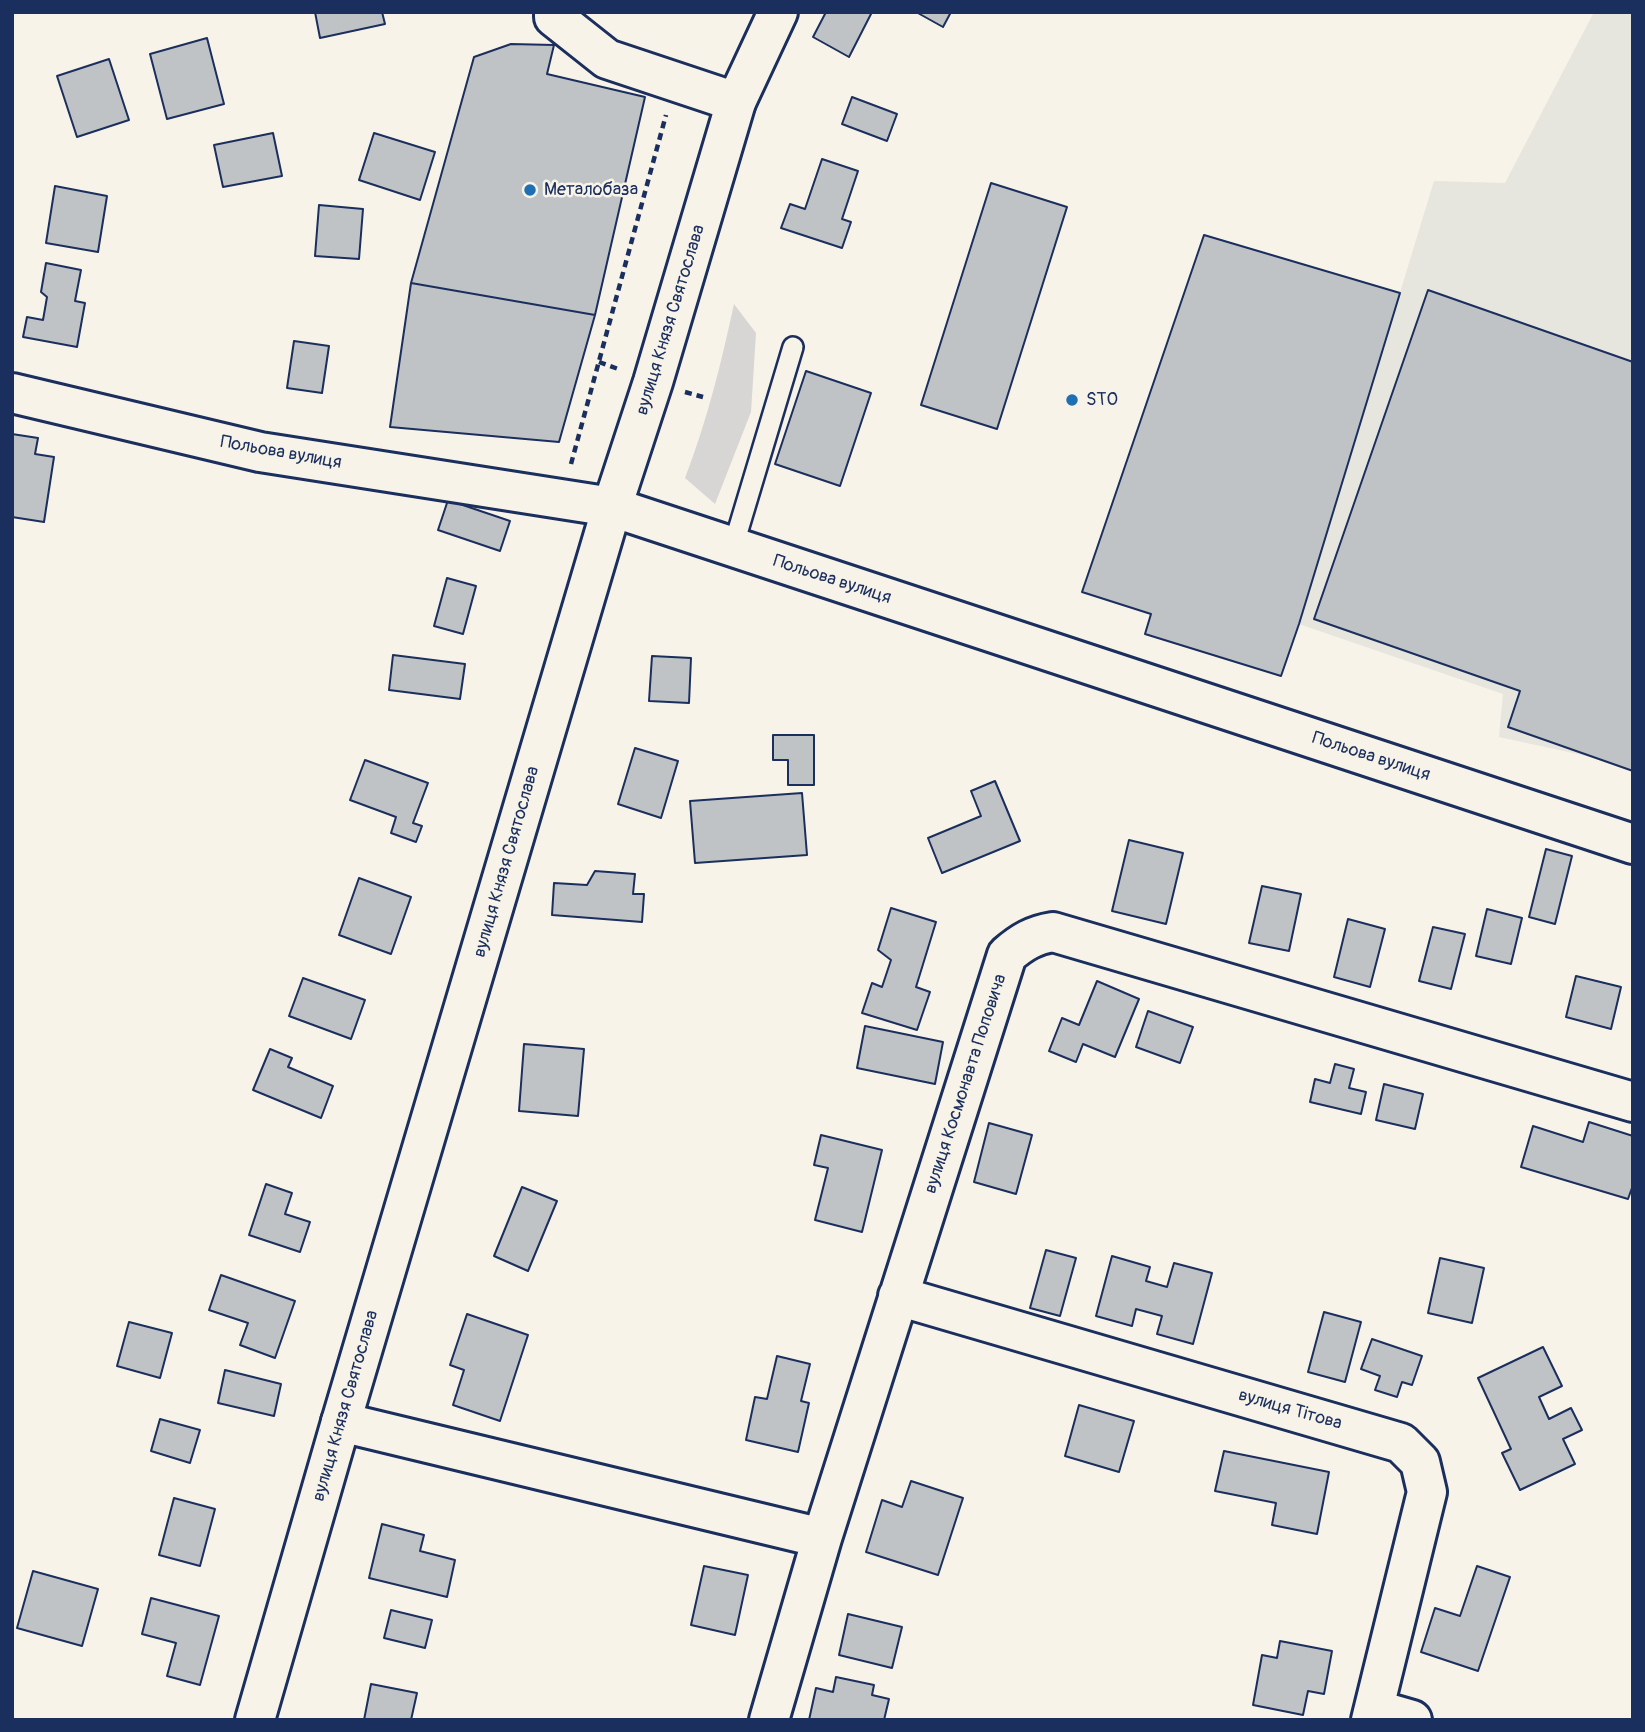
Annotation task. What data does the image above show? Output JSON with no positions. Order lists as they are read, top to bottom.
{
  "streets": {
    "street": [
      "вулиця Князя Святослава",
      "Польова вулиця",
      "вулиця Космонавта Поповича",
      "вулиця Тітова"
    ]
  },
  "crossings": [
    ["вулиця Князя Святослава", "Польова вулиця"],
    ["вулиця Космонавта Поповича", "вулиця Тітова"]
  ],
  "places": ["Металобаза", "STO"]
}
